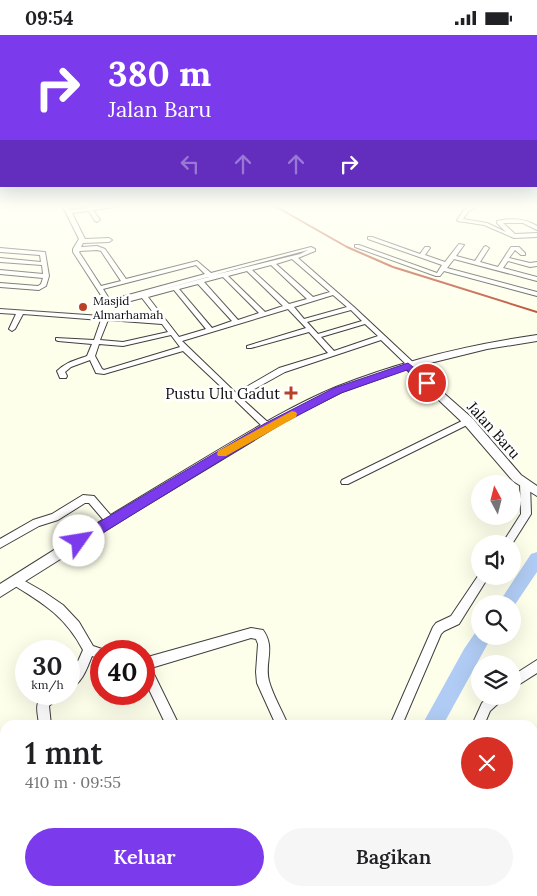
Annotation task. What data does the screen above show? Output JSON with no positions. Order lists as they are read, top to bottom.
{
  "streets": {
    "street": ["Jalan Baru"]
  },
  "places": {
    "other": ["Masjid Almarhamah"],
    "health": ["Pustu Ulu Gadut"]
  },
  "north": "top",
  "page": {
    "status": "09:54",
    "turn": ["380 m", "Jalan Baru"],
    "speed": "30 km/h",
    "limit": "40",
    "heading": ["1 mnt", "410 m · 09:55"],
    "buttons": ["Keluar", "Bagikan"]
  }
}
